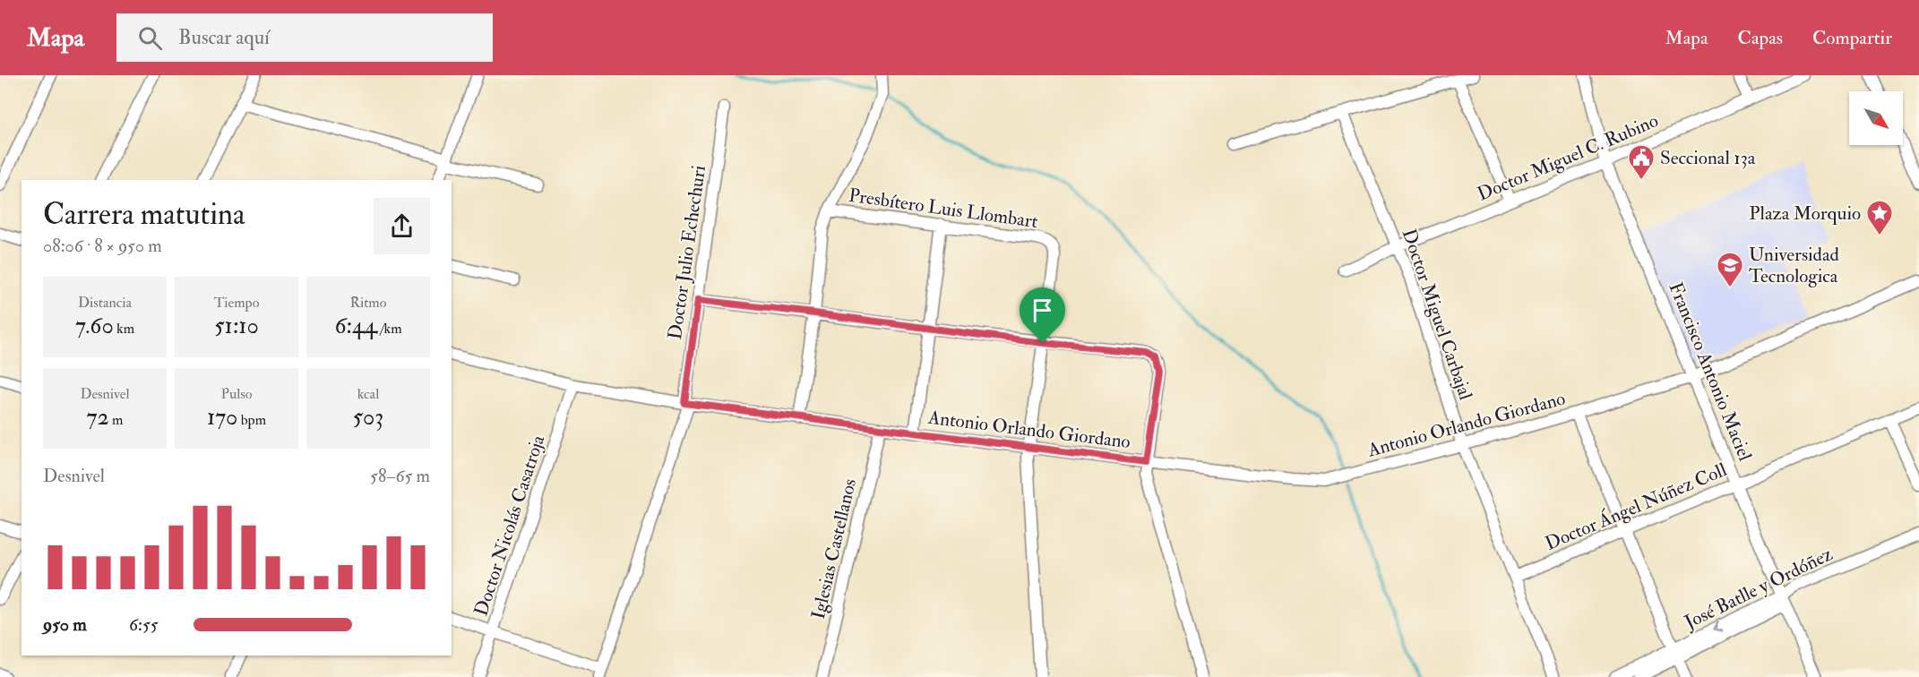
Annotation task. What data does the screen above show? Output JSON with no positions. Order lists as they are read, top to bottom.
{
  "streets": {
    "street": [
      "Doctor Miguel C. Rubino",
      "Presbítero Luis Llombart",
      "Doctor Julio Echechuri",
      "Doctor Miguel Carbajal",
      "Francisco Antonio Maciel",
      "Antonio Orlando Giordano",
      "Doctor Ángel Núñez Coll",
      "Doctor Nicolás Casatroja",
      "Iglesias Castellanos",
      "José Batlle y Ordóñez"
    ]
  },
  "crossings": [
    ["Doctor Miguel C. Rubino", "Doctor Miguel Carbajal"],
    ["Doctor Miguel C. Rubino", "Francisco Antonio Maciel"],
    ["Doctor Julio Echechuri", "Antonio Orlando Giordano"],
    ["Doctor Miguel Carbajal", "Antonio Orlando Giordano"],
    ["Doctor Miguel Carbajal", "Doctor Ángel Núñez Coll"],
    ["Francisco Antonio Maciel", "Antonio Orlando Giordano"],
    ["Francisco Antonio Maciel", "Doctor Ángel Núñez Coll"],
    ["Francisco Antonio Maciel", "José Batlle y Ordóñez"],
    ["Antonio Orlando Giordano", "Doctor Nicolás Casatroja"],
    ["Antonio Orlando Giordano", "Iglesias Castellanos"]
  ],
  "places": {
    "public building": ["Seccional 13a"],
    "place": ["Plaza Morquio"],
    "school or university": ["Universidad Tecnologica"]
  },
  "north": "bottom right",
  "page": {
    "header": "Mapa",
    "search": "Buscar aquí",
    "nav": ["Mapa", "Capas", "Compartir"],
    "heading": ["Carrera matutina", "08:06 · 8 × 950 m"],
    "stats": [
      ["Distancia", "7.60 km"],
      ["Tiempo", "51:10"],
      ["Ritmo", "6:44 /km"],
      ["Desnivel", "72 m"],
      ["Pulso", "170 bpm"],
      ["kcal", "503"]
    ],
    "chart": ["Desnivel", "58–65 m"],
    "list": [
      {
        "name": "950 m",
        "note": "6:55"
      }
    ]
  }
}
